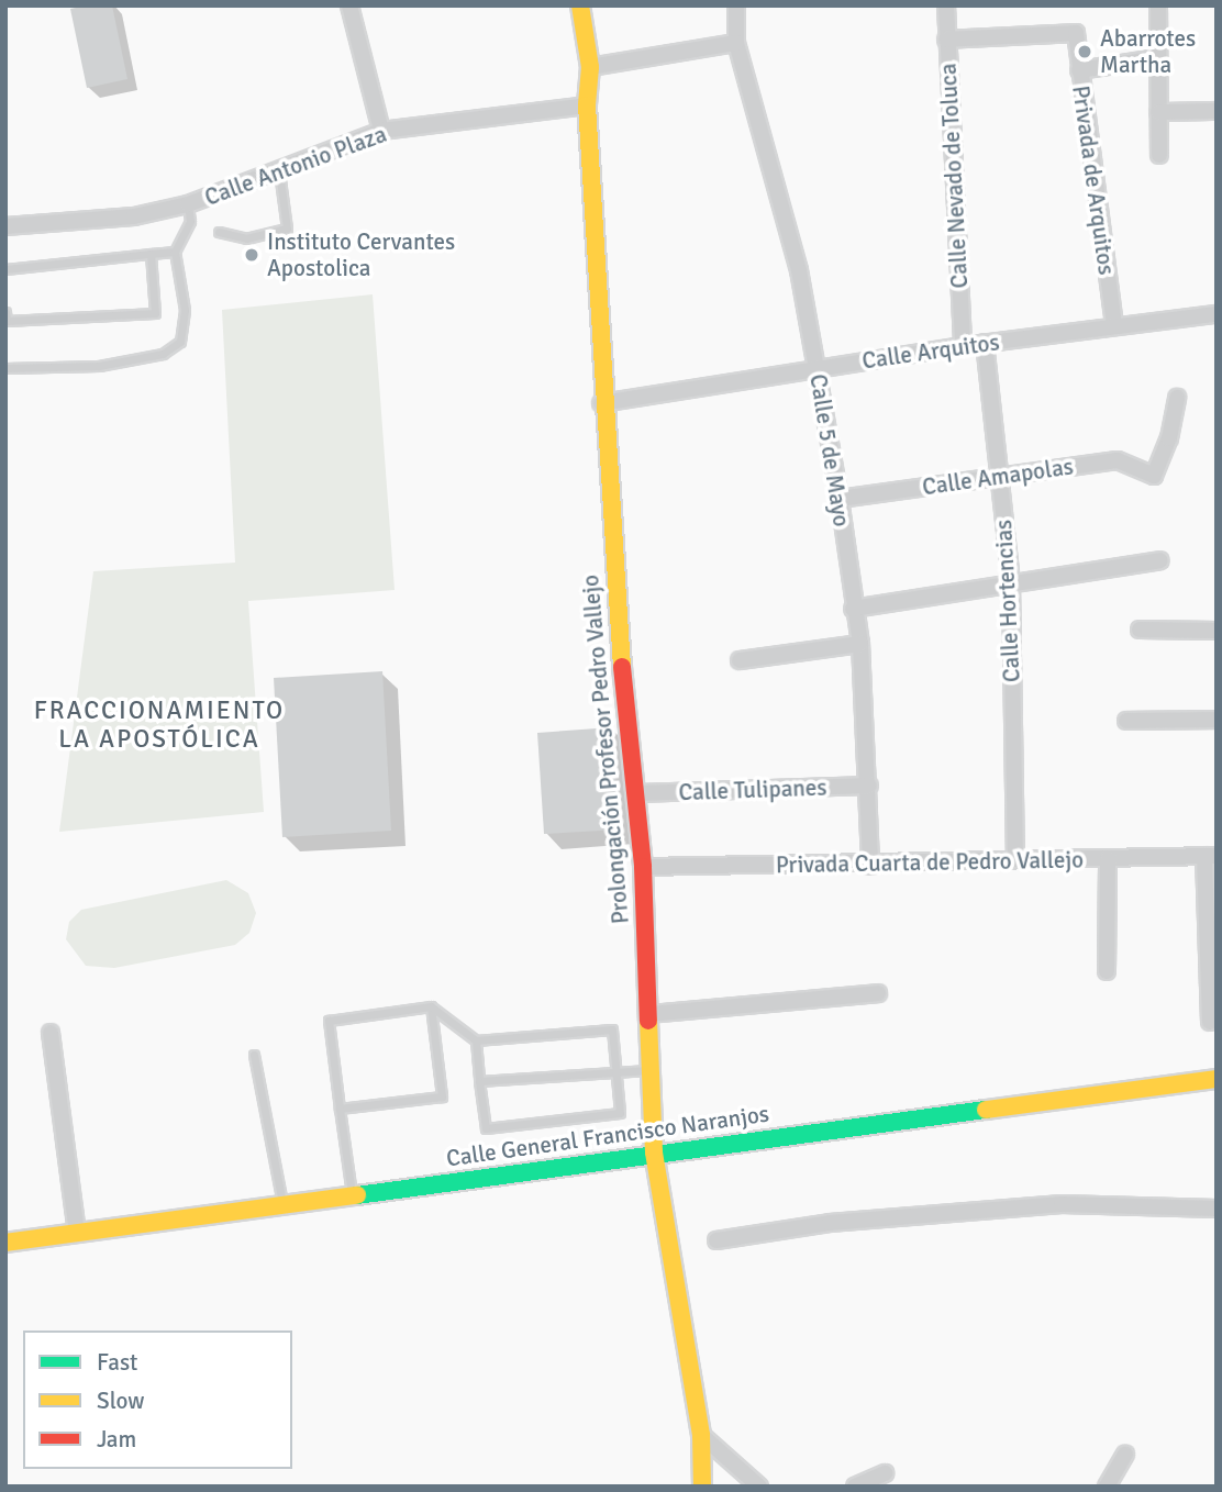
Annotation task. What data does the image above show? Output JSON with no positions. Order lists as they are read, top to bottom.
{
  "streets": {
    "street": [
      "Calle Antonio Plaza",
      "Calle Nevado de Toluca",
      "Privada de Arquitos",
      "Calle Arquitos",
      "Calle 5 de Mayo",
      "Calle Amapolas",
      "Calle Hortencias",
      "Prolongación Profesor Pedro Vallejo",
      "Calle Tulipanes",
      "Privada Cuarta de Pedro Vallejo",
      "Calle General Francisco Naranjos"
    ]
  },
  "crossings": [
    ["Calle Antonio Plaza", "Prolongación Profesor Pedro Vallejo"],
    ["Calle Nevado de Toluca", "Privada de Arquitos"],
    ["Calle Nevado de Toluca", "Calle Arquitos"],
    ["Privada de Arquitos", "Calle Arquitos"],
    ["Calle Arquitos", "Calle 5 de Mayo"],
    ["Calle Arquitos", "Calle Hortencias"],
    ["Calle Arquitos", "Prolongación Profesor Pedro Vallejo"],
    ["Calle 5 de Mayo", "Calle Amapolas"],
    ["Calle 5 de Mayo", "Calle Tulipanes"],
    ["Calle 5 de Mayo", "Privada Cuarta de Pedro Vallejo"],
    ["Calle Amapolas", "Calle Hortencias"],
    ["Calle Hortencias", "Privada Cuarta de Pedro Vallejo"],
    ["Prolongación Profesor Pedro Vallejo", "Calle Tulipanes"],
    ["Prolongación Profesor Pedro Vallejo", "Privada Cuarta de Pedro Vallejo"],
    ["Prolongación Profesor Pedro Vallejo", "Calle General Francisco Naranjos"]
  ],
  "districts": ["FRACCIONAMIENTO LA APOSTÓLICA"],
  "places": ["Abarrotes Martha", "Instituto Cervantes Apostolica"],
  "legend": ["Fast", "Slow", "Jam"]
}
